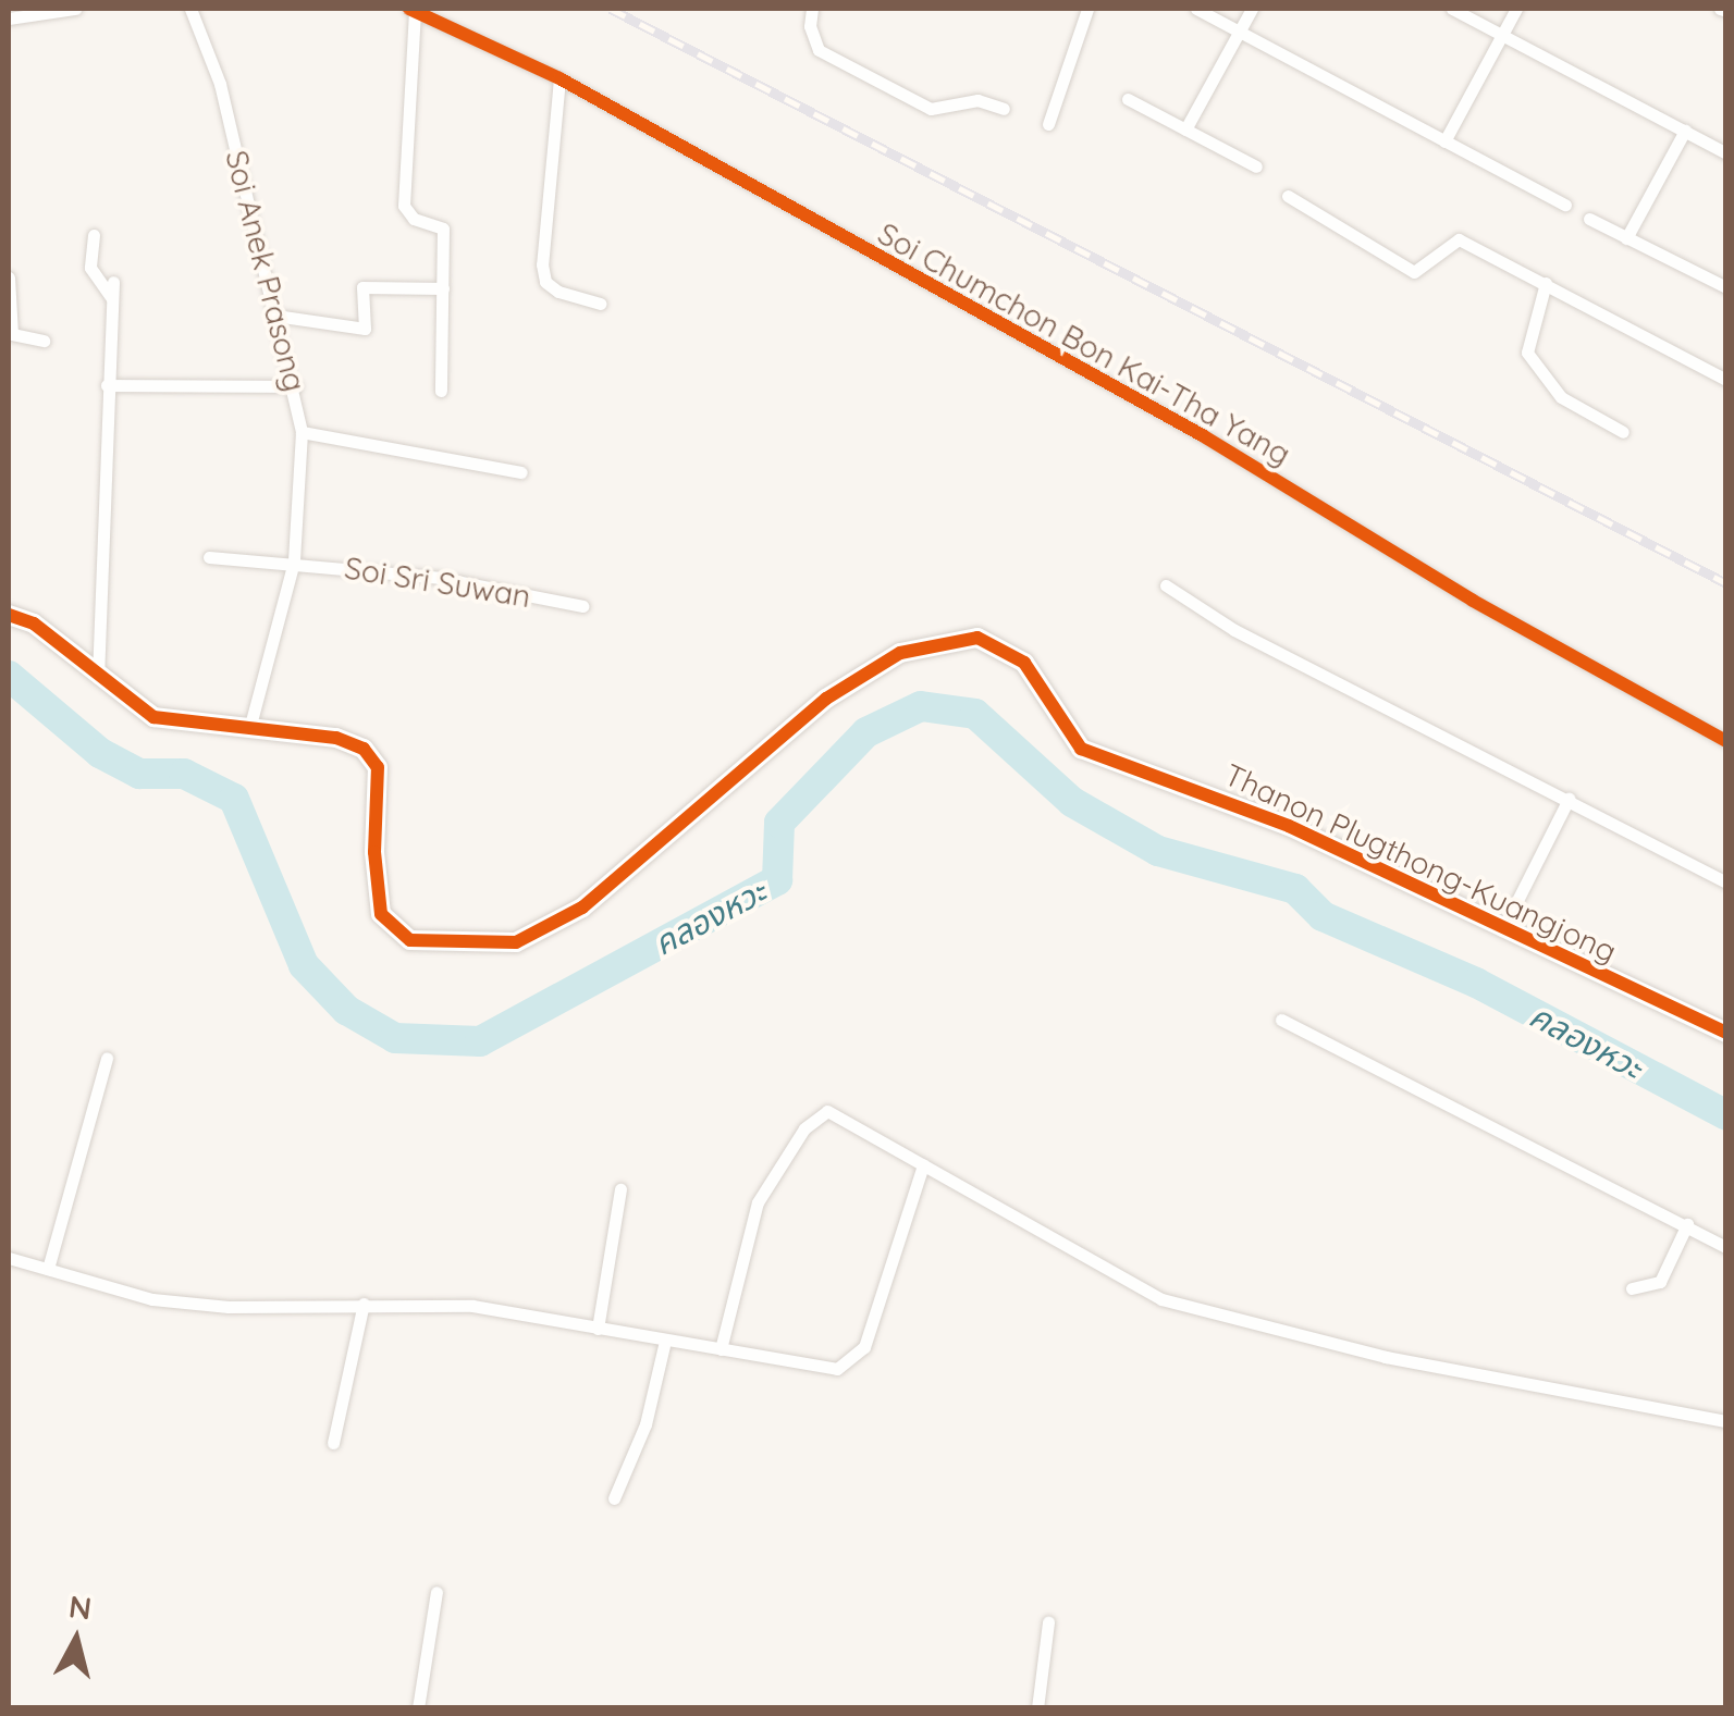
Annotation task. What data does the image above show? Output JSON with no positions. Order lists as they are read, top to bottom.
{
  "streets": {
    "street": [
      "Soi Anek Prasong",
      "Soi Chumchon Bon Kai-Tha Yang",
      "Soi Sri Suwan",
      "Thanon Plugthong-Kuangjong"
    ]
  },
  "crossings": [
    ["Soi Anek Prasong", "Soi Sri Suwan"],
    ["Soi Anek Prasong", "Thanon Plugthong-Kuangjong"]
  ],
  "water": ["คลองหวะ"],
  "north": "top"
}
